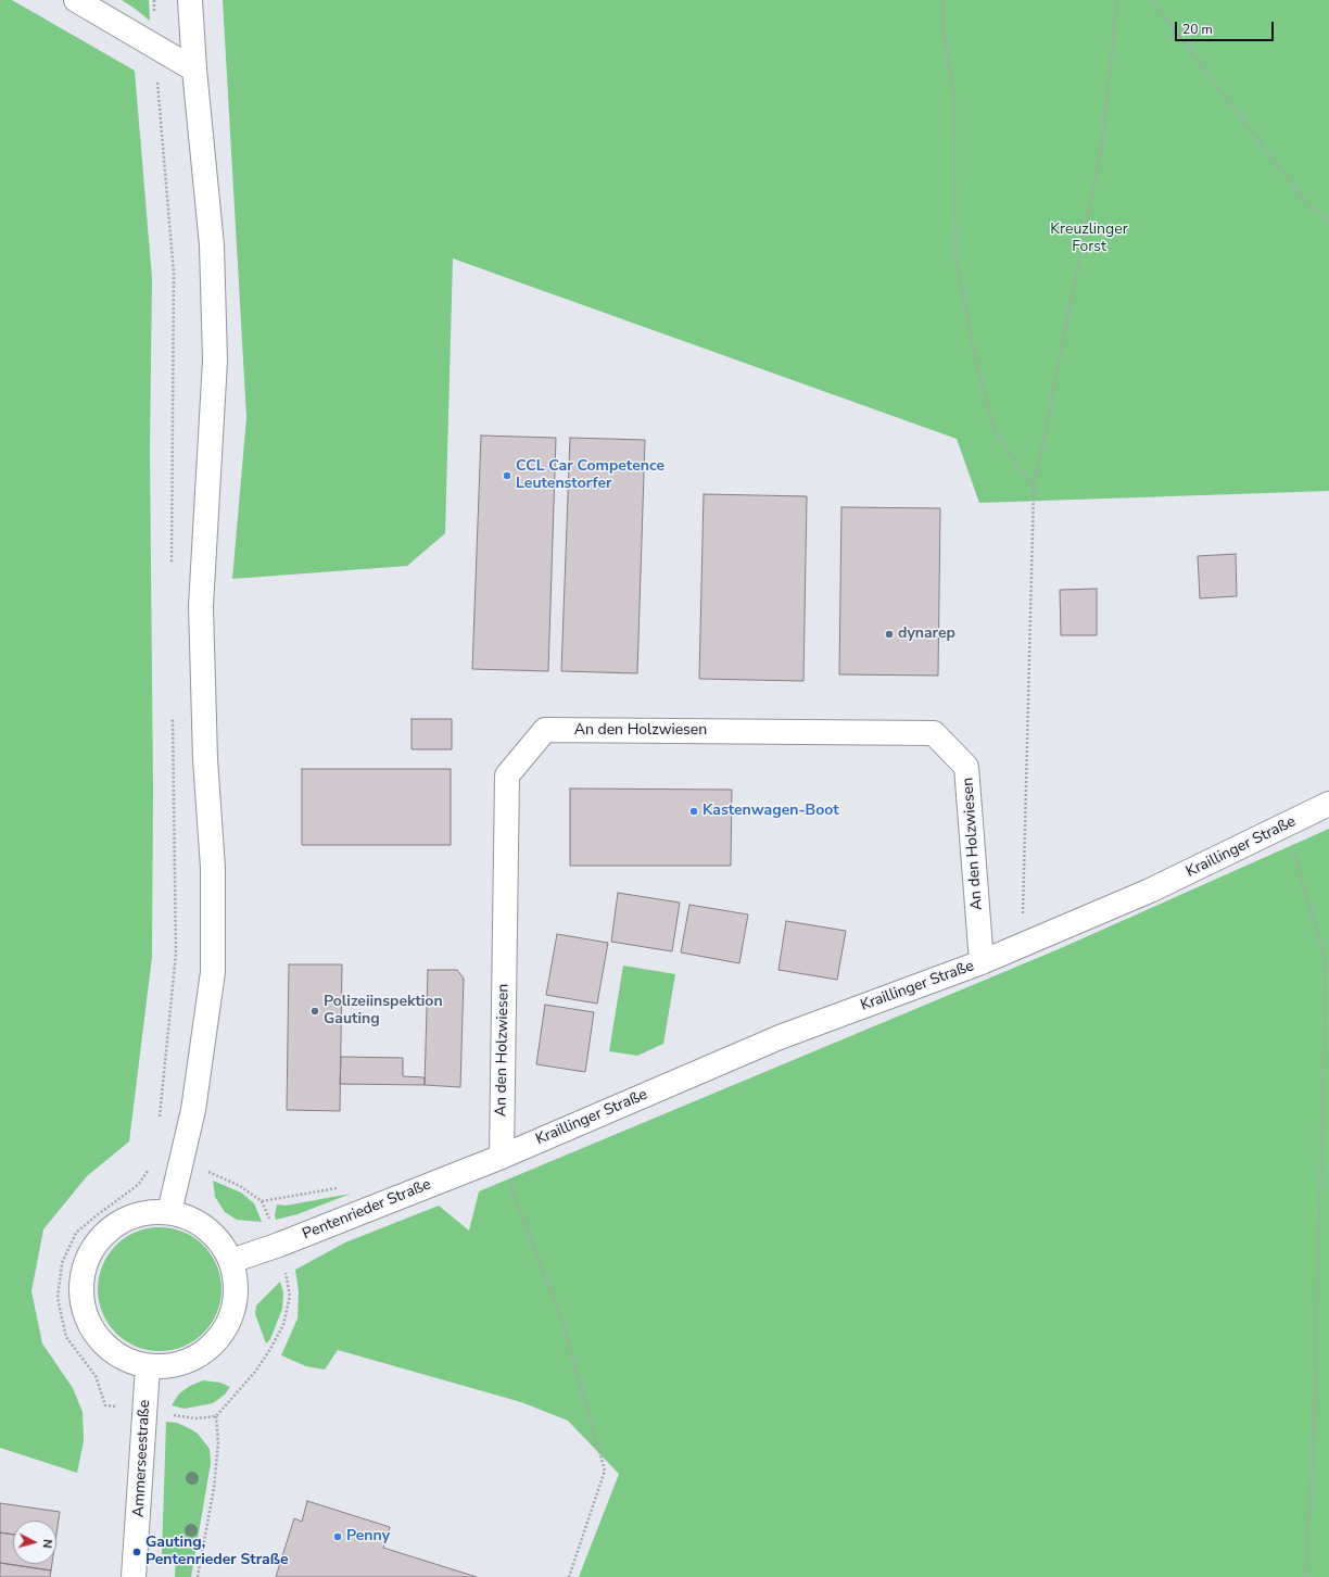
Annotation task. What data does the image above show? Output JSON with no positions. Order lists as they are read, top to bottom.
{
  "streets": {
    "street": [
      "An den Holzwiesen",
      "Kraillinger Straße",
      "Pentenrieder Straße",
      "Ammerseestraße"
    ]
  },
  "crossings": [
    ["An den Holzwiesen", "Kraillinger Straße"],
    ["An den Holzwiesen", "Pentenrieder Straße"],
    ["Kraillinger Straße", "Pentenrieder Straße"]
  ],
  "parks": ["Kreuzlinger Forst"],
  "places": [
    "CCL Car Competence Leutenstorfer",
    "dynarep",
    "Kastenwagen-Boot",
    "Polizeiinspektion Gauting",
    "Penny",
    "Gauting, Pentenrieder Straße"
  ],
  "scale_bar": "20 m",
  "north": "right"
}
